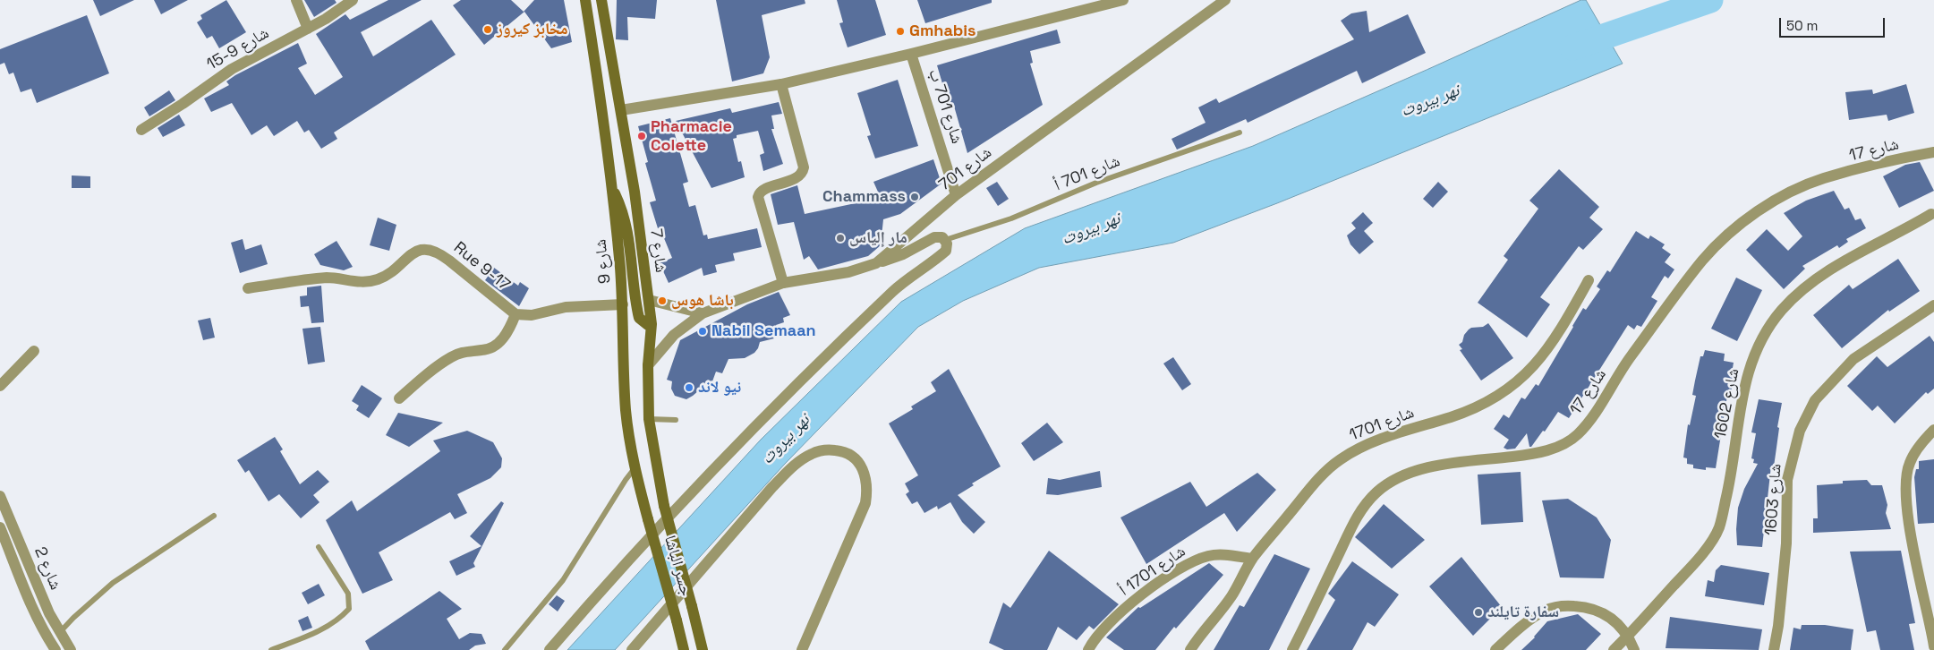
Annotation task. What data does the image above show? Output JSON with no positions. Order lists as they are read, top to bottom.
{
  "streets": {
    "main road": ["شارع 7", "شارع 9", "جسر الباشا"],
    "street": [
      "شارع 9-15",
      "شارع 701 ب",
      "شارع 17",
      "شارع 701",
      "Rue 9-17",
      "شارع 1602",
      "شارع 1701",
      "شارع 1603",
      "شارع 2",
      "شارع 1701 أ"
    ],
    "lane": ["شارع 701 أ"]
  },
  "crossings": [
    ["شارع 701 ب", "شارع 701"],
    ["شارع 701", "شارع 7"],
    ["شارع 7", "جسر الباشا"],
    ["شارع 9", "جسر الباشا"],
    ["شارع 1701", "شارع 1701 أ"]
  ],
  "water": ["نهر بيروت"],
  "places": [
    "مخابز كيروز",
    "Gmhabis",
    "Pharmacie Colette",
    "Chammass",
    "مار إلياس",
    "باشا هوس",
    "Nabil Semaan",
    "نيو لاند",
    "سفارة تايلند"
  ],
  "scale_bar": "50 m"
}
